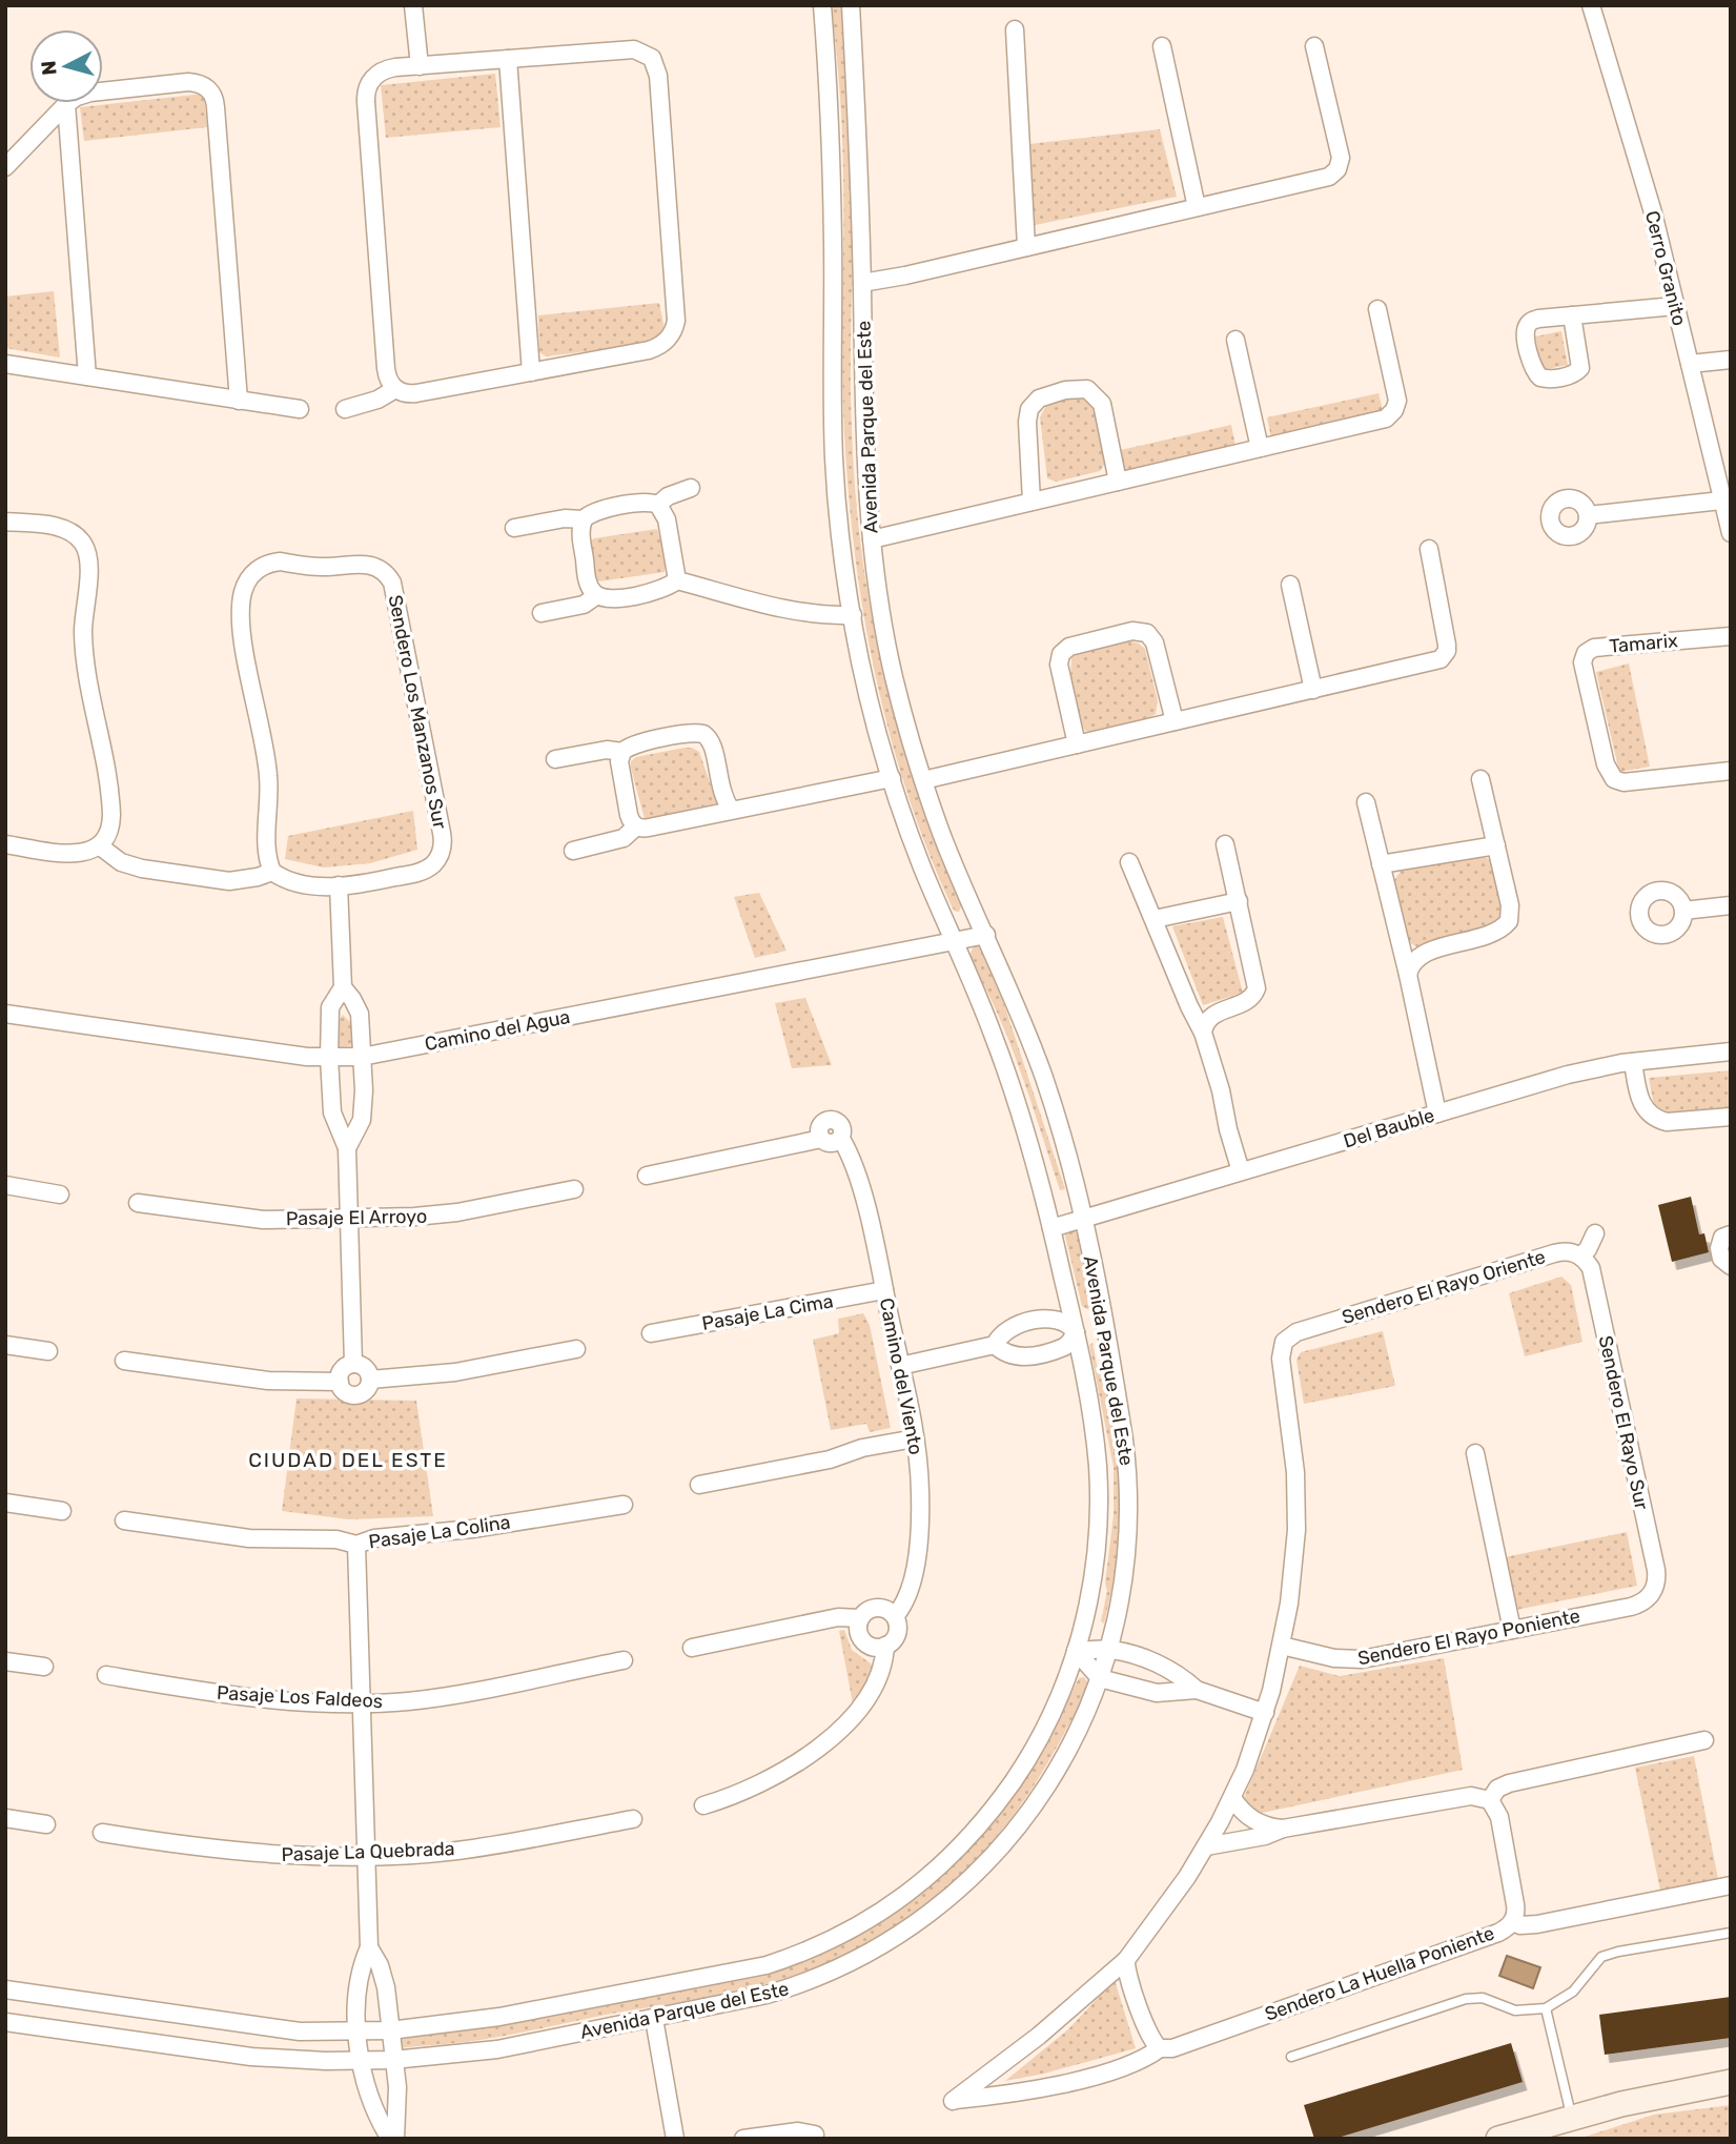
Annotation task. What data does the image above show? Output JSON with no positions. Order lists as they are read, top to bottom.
{
  "streets": {
    "street": [
      "Cerro Granito",
      "Avenida Parque del Este",
      "Tamarix",
      "Sendero Los Manzanos Sur",
      "Camino del Agua",
      "Del Bauble",
      "Pasaje El Arroyo",
      "Sendero El Rayo Oriente",
      "Pasaje La Cima",
      "Camino del Viento",
      "Sendero El Rayo Sur",
      "Pasaje La Colina",
      "Sendero El Rayo Poniente",
      "Pasaje Los Faldeos",
      "Pasaje La Quebrada",
      "Sendero La Huella Poniente"
    ]
  },
  "crossings": [
    ["Avenida Parque del Este", "Camino del Agua"],
    ["Avenida Parque del Este", "Del Bauble"],
    ["Sendero El Rayo Oriente", "Sendero El Rayo Sur"],
    ["Sendero El Rayo Oriente", "Sendero El Rayo Poniente"],
    ["Pasaje La Cima", "Camino del Viento"],
    ["Sendero El Rayo Sur", "Sendero El Rayo Poniente"]
  ],
  "districts": ["CIUDAD DEL ESTE"],
  "north": "left"
}
